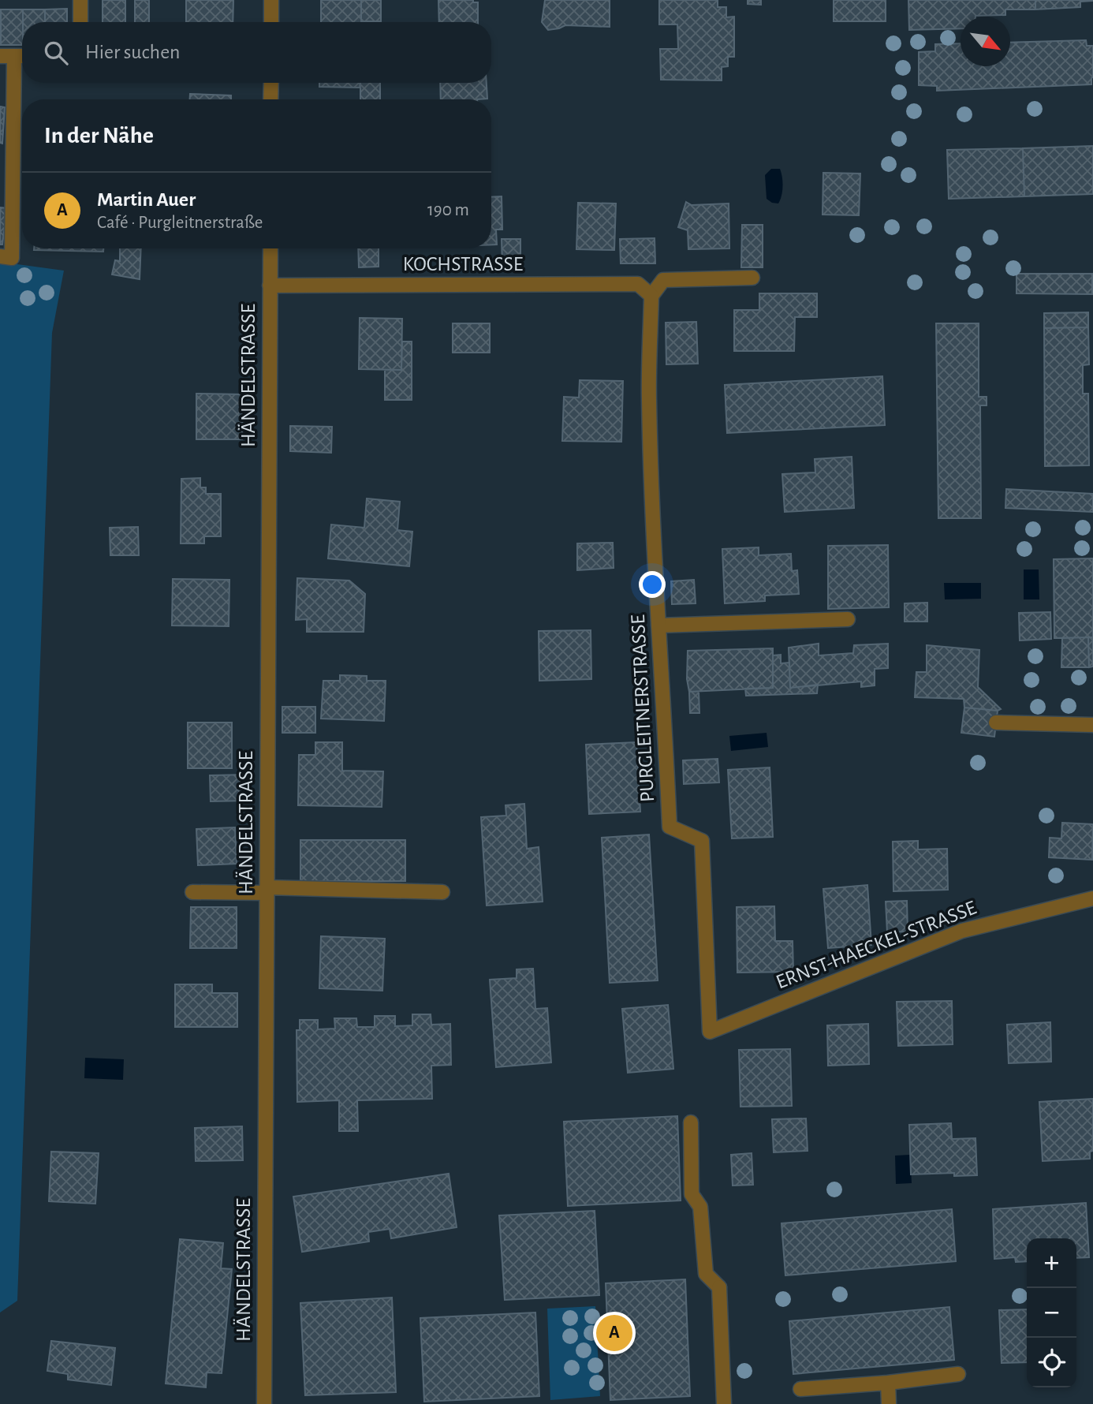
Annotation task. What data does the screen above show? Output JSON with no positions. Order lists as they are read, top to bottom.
{
  "streets": {
    "street": [
      "KOCHSTRASSE",
      "HÄNDELSTRASSE",
      "PURGLEITNERSTRASSE",
      "ERNST-HAECKEL-STRASSE"
    ]
  },
  "crossings": [
    ["KOCHSTRASSE", "HÄNDELSTRASSE"],
    ["KOCHSTRASSE", "PURGLEITNERSTRASSE"],
    ["PURGLEITNERSTRASSE", "ERNST-HAECKEL-STRASSE"]
  ],
  "north": "bottom right",
  "page": {
    "search": "Hier suchen",
    "heading": "In der Nähe",
    "list": [
      {
        "mark": "A",
        "name": "Martin Auer",
        "note": "Café · Purgleitnerstraße",
        "value": "190 m"
      }
    ],
    "map_buttons": ["+", "−"],
    "pins": "A"
  }
}
